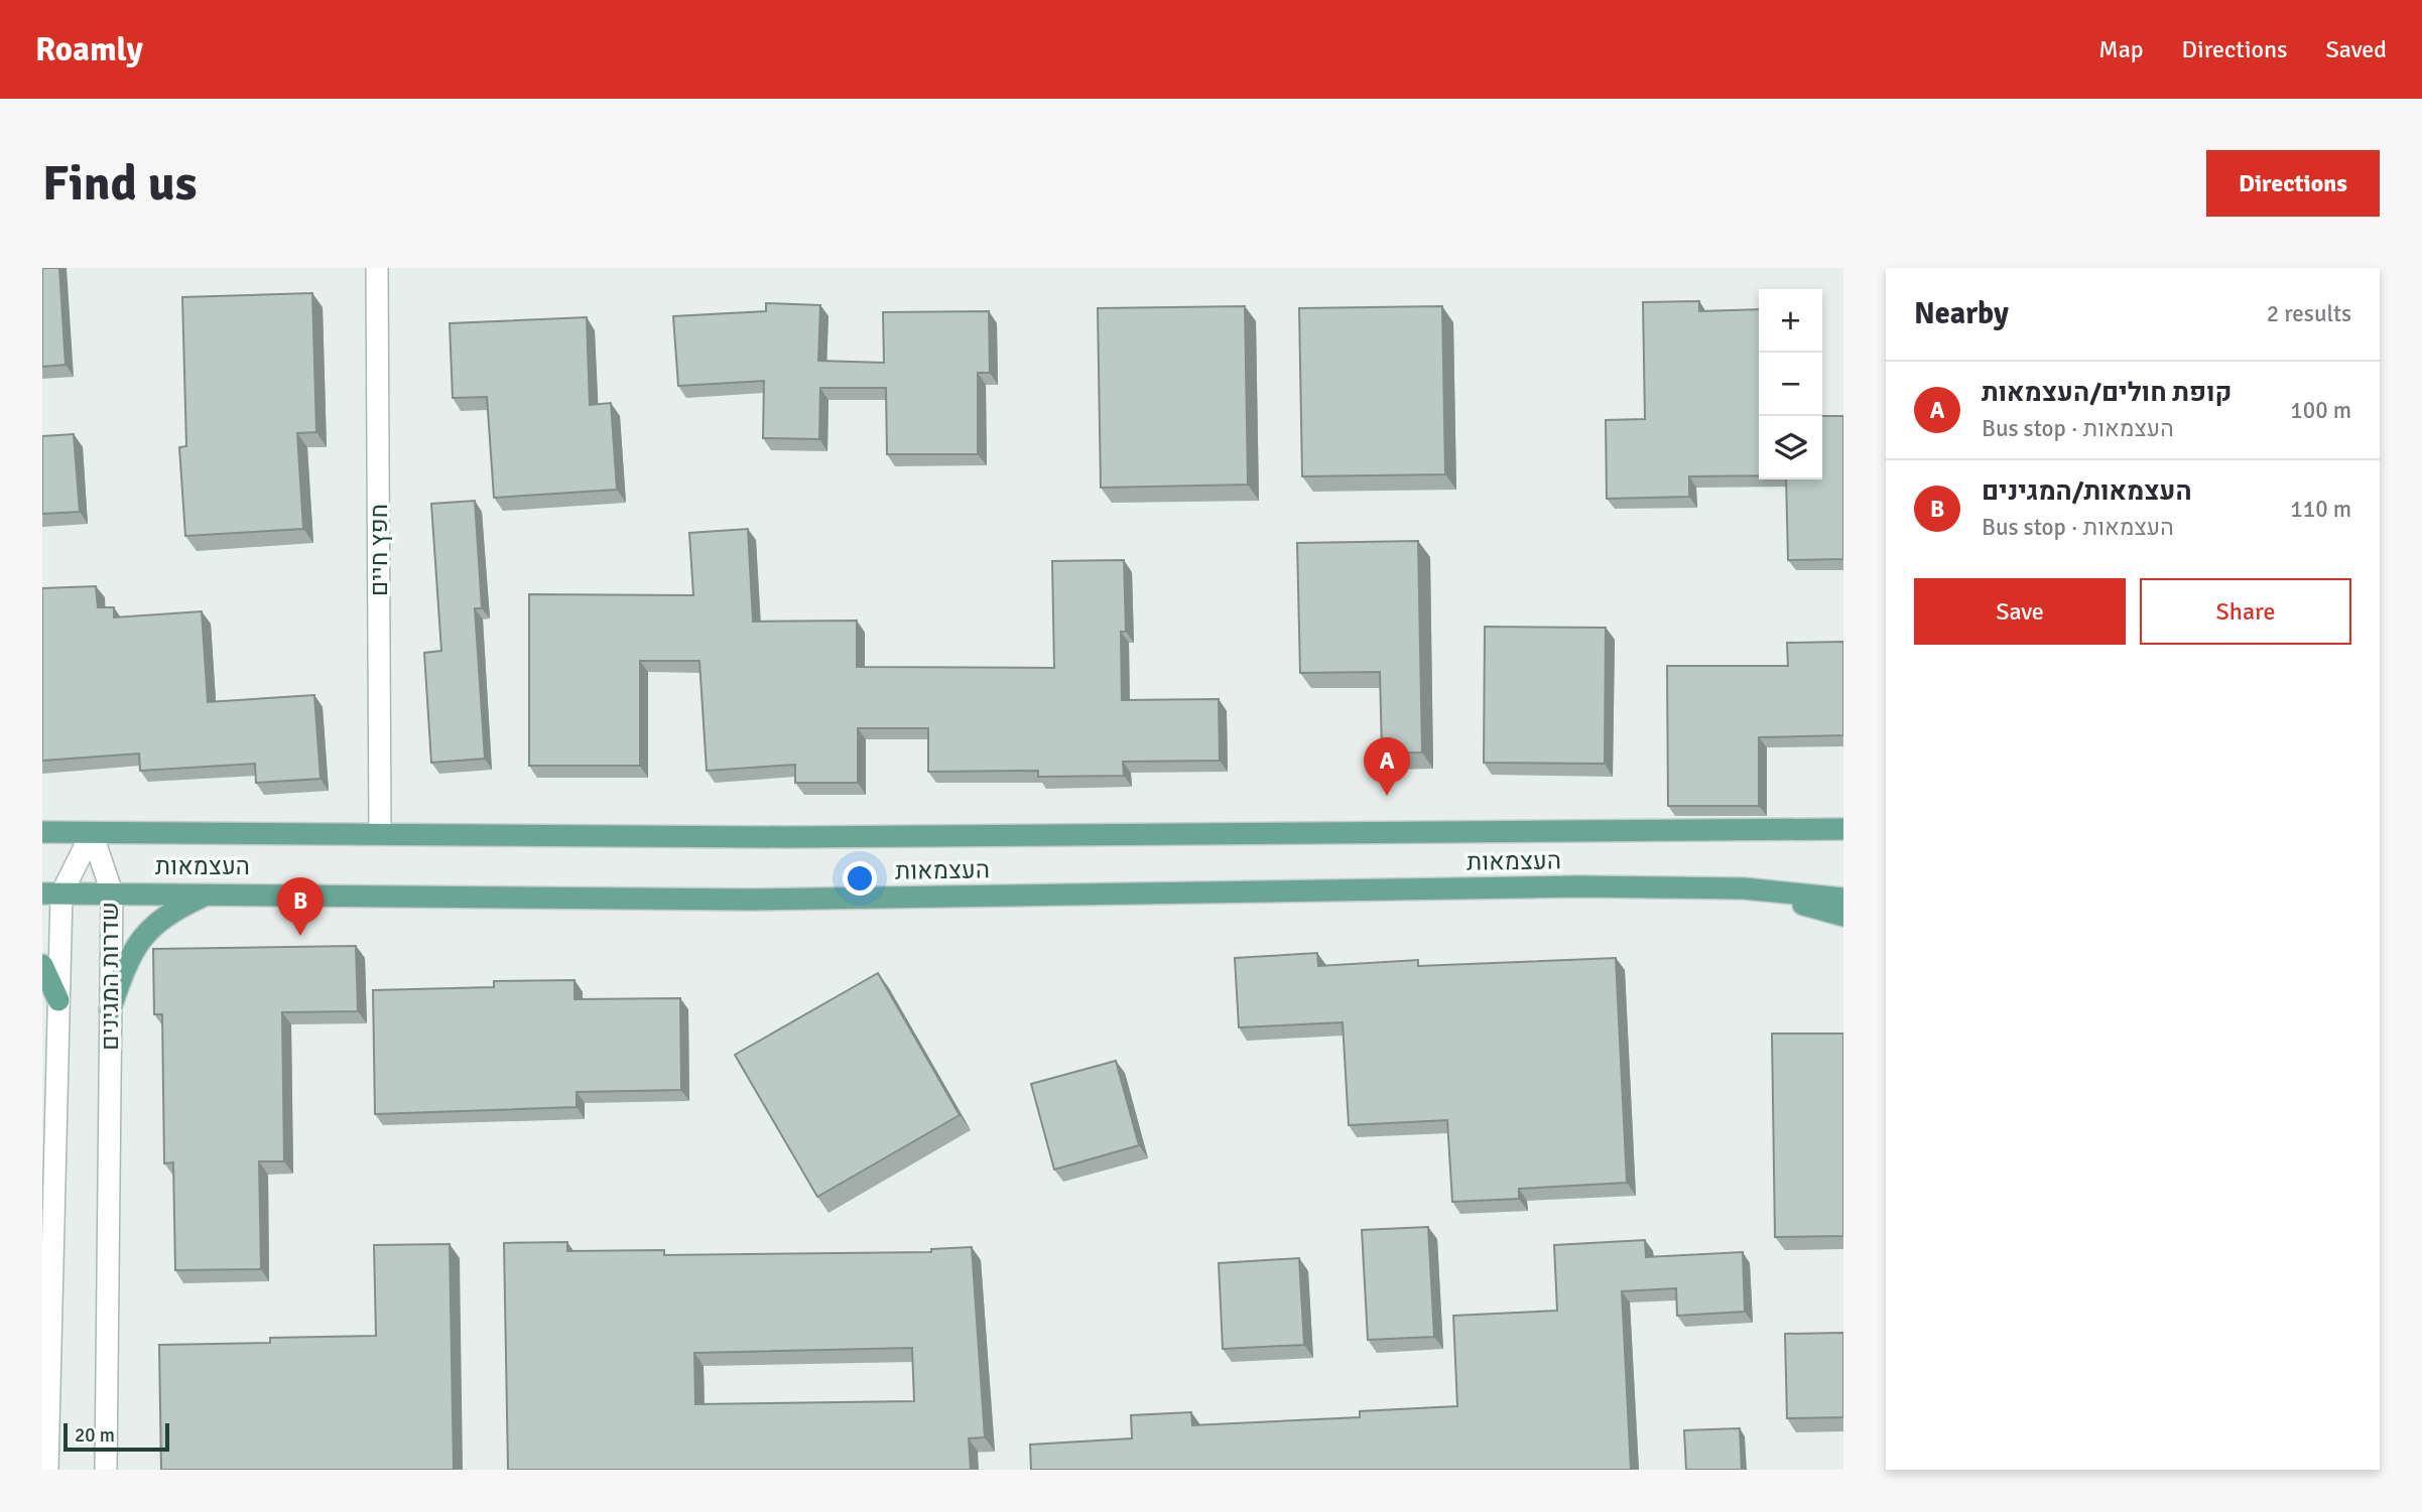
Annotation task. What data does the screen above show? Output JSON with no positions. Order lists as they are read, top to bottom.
{
  "streets": {
    "main road": ["העצמאות"],
    "street": ["חפץ חיים", "שדרות המגינים"]
  },
  "crossings": [
    ["חפץ חיים", "העצמאות"],
    ["העצמאות", "שדרות המגינים"]
  ],
  "scale_bar": "20 m",
  "page": {
    "header": "Roamly",
    "nav": ["Map", "Directions", "Saved"],
    "buttons": [
      "Directions",
      ["Save", "Share"]
    ],
    "title": "Find us",
    "heading": ["Nearby", "2 results"],
    "map_buttons": ["+", "−"],
    "list": [
      {
        "mark": "A",
        "name": "קופת חולים/העצמאות",
        "note": "Bus stop · העצמאות",
        "value": "100 m"
      },
      {
        "mark": "B",
        "name": "העצמאות/המגינים",
        "note": "Bus stop · העצמאות",
        "value": "110 m"
      }
    ],
    "pins": ["A", "B"],
    "scale": "20 m"
  }
}
